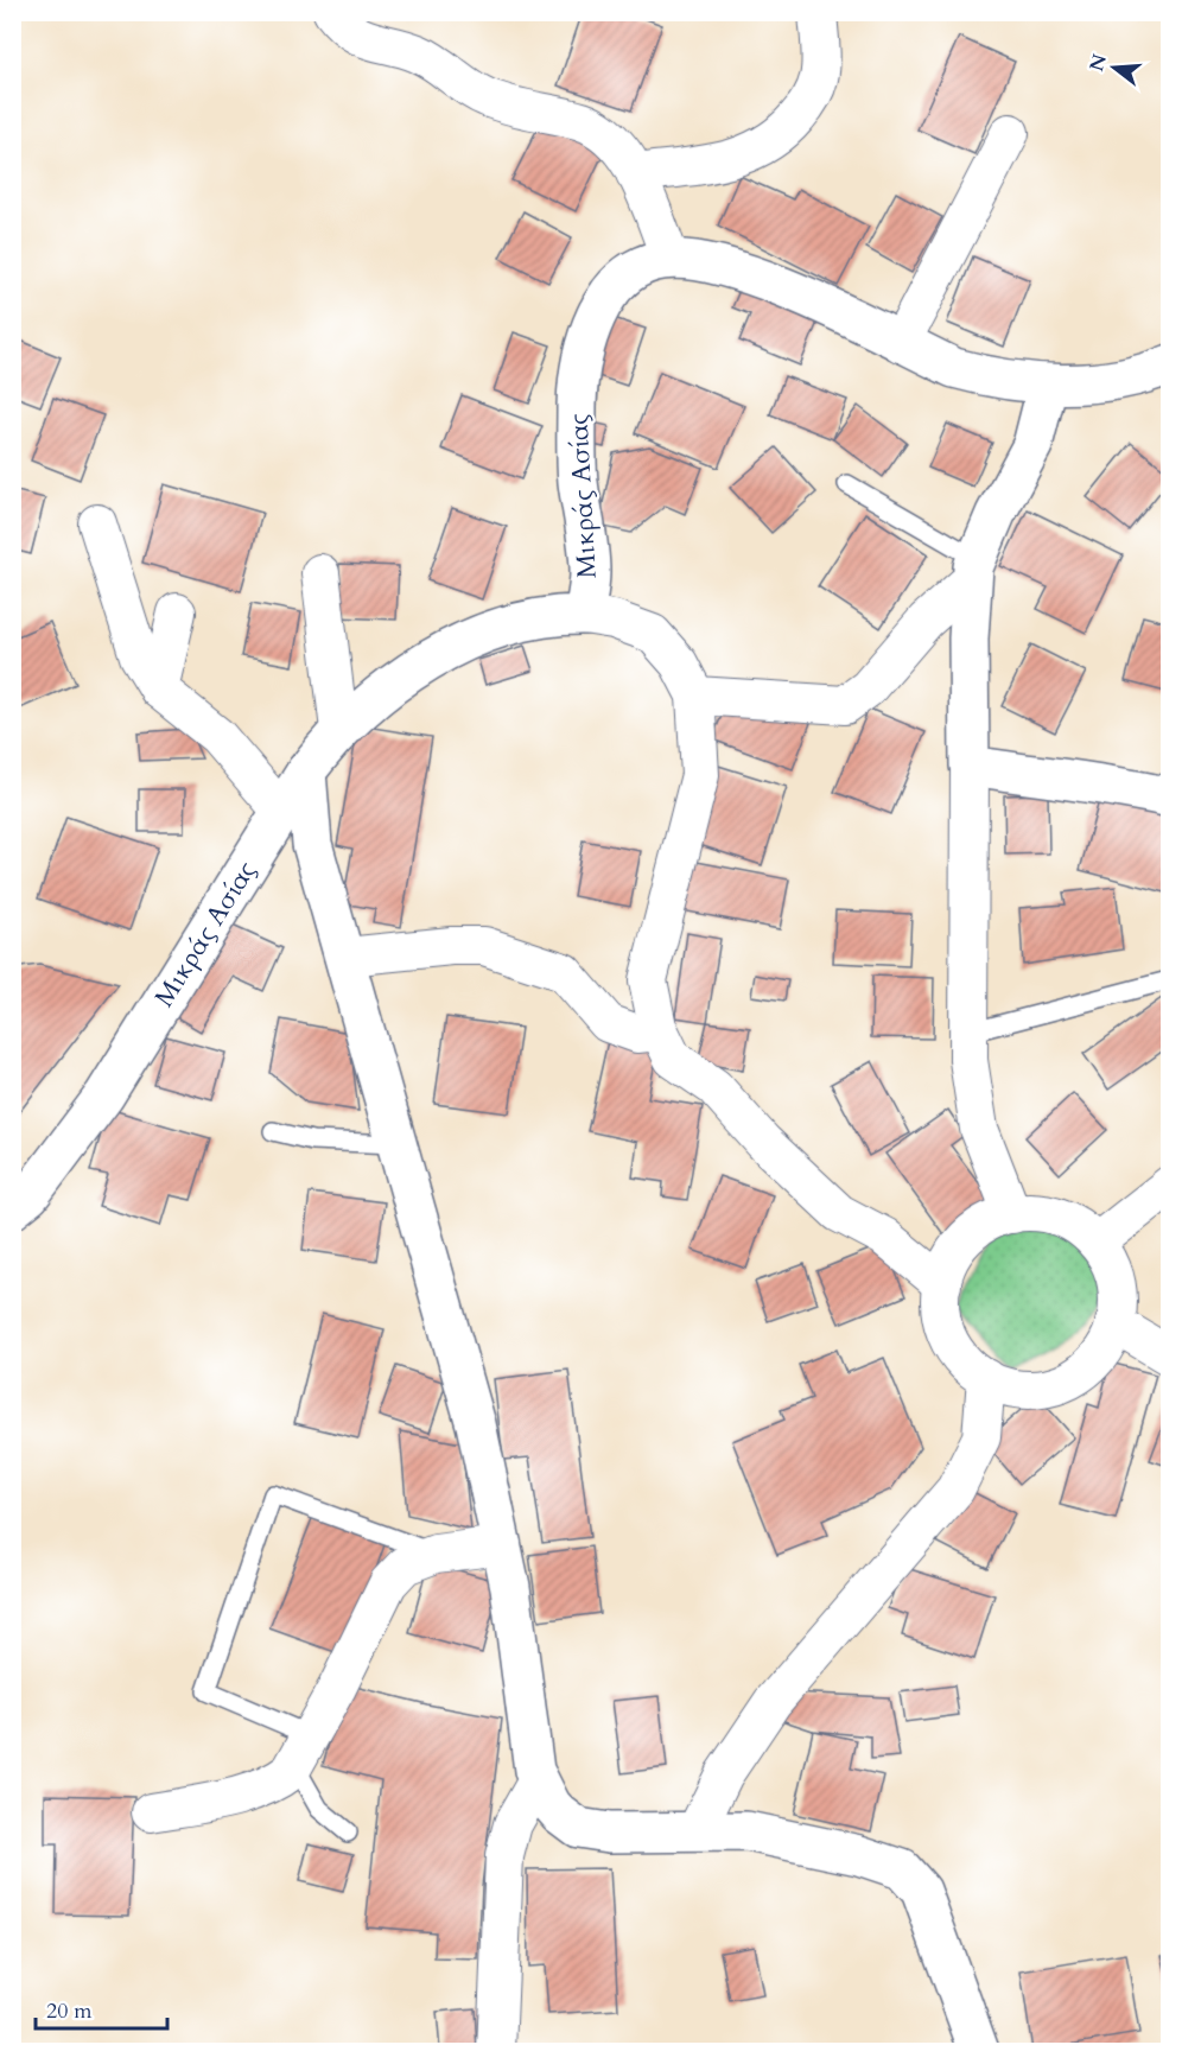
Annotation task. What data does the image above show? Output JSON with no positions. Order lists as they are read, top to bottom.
{
  "streets": {
    "street": ["Μικράς Ασίας"]
  },
  "scale_bar": "20 m",
  "north": "left"
}
